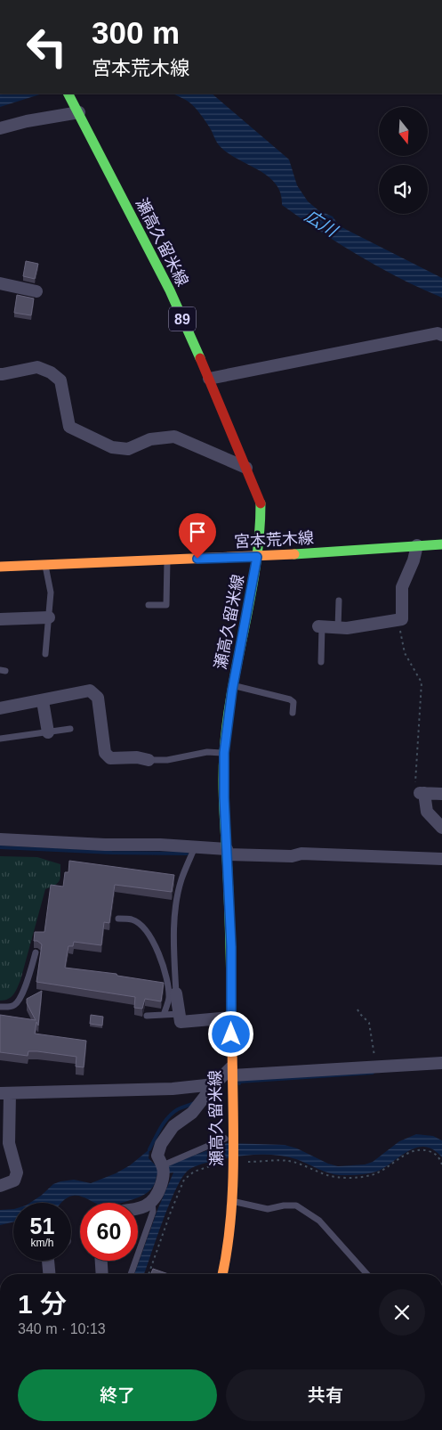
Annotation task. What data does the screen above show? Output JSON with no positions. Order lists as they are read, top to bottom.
{
  "streets": {
    "main road": ["瀬高久留米線", "89", "宮本荒木線"]
  },
  "crossings": [
    ["瀬高久留米線", "宮本荒木線"]
  ],
  "water": ["広川"],
  "north": "bottom",
  "page": {
    "turn": ["300 m", "宮本荒木線"],
    "speed": "51 km/h",
    "limit": "60",
    "heading": ["1 分", "340 m · 10:13"],
    "buttons": ["終了", "共有"]
  }
}
